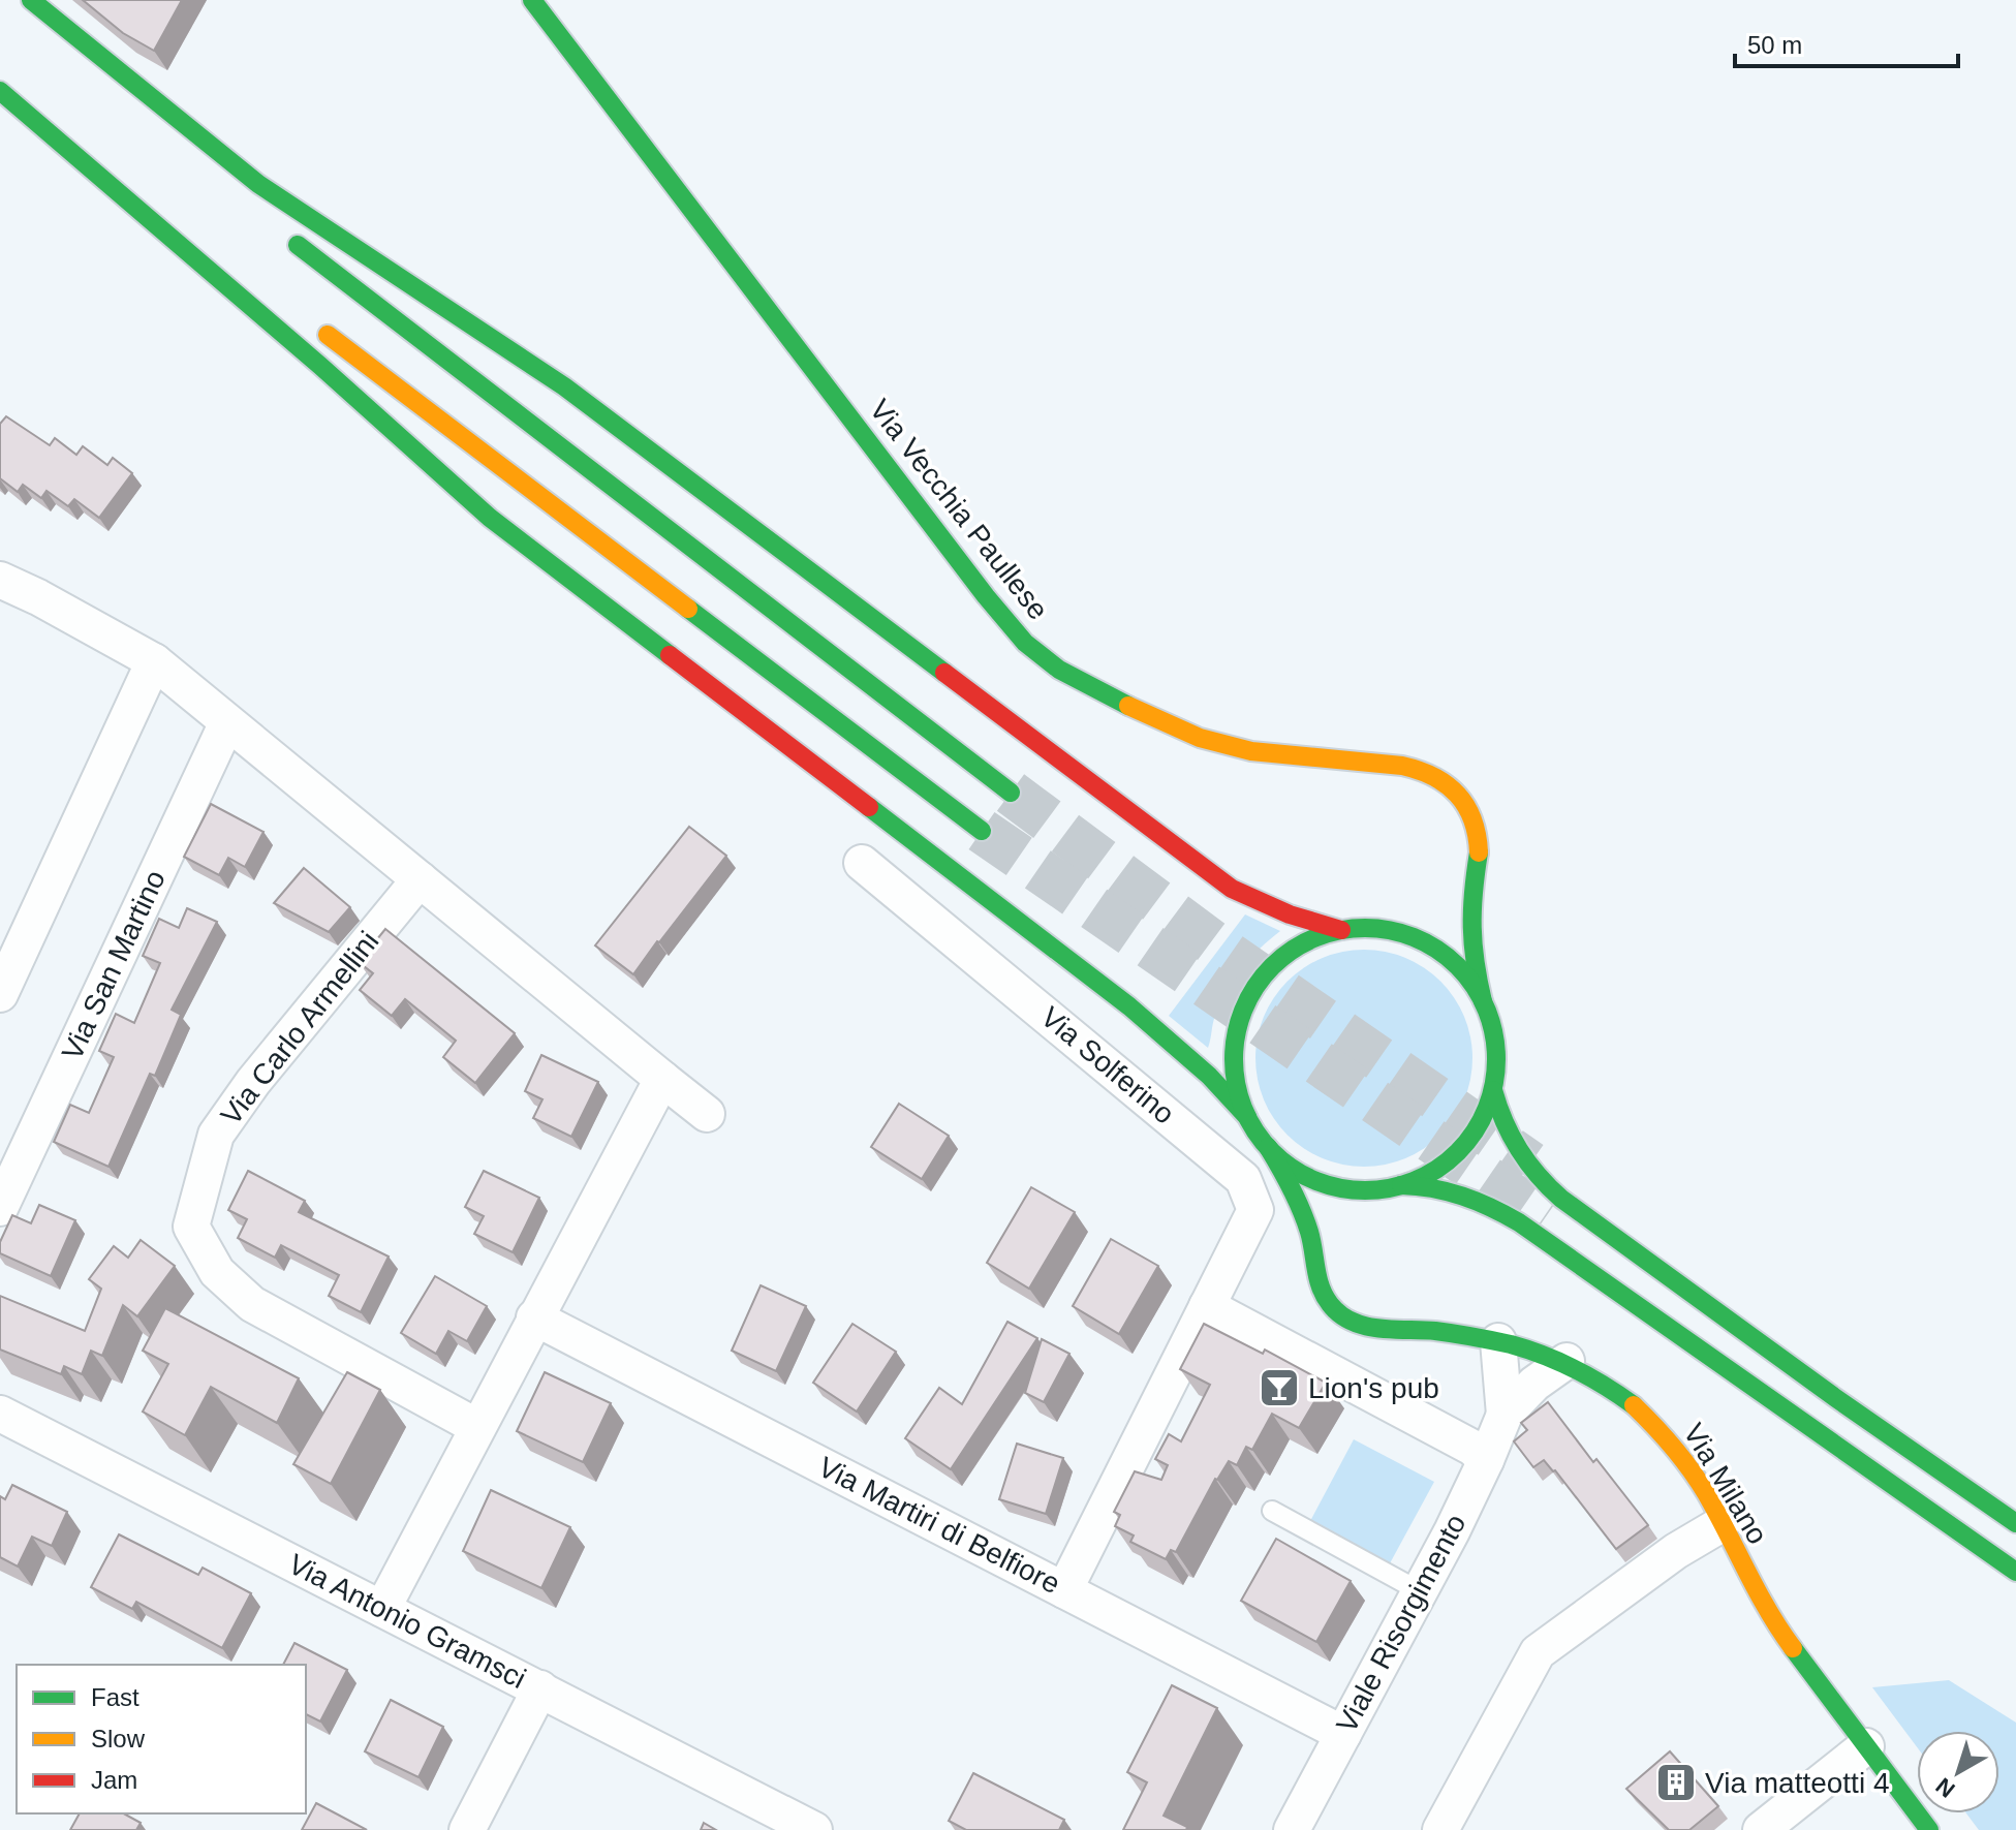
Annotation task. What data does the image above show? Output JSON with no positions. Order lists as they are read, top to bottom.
{
  "streets": {
    "main road": ["Via Vecchia Paullese", "Via Milano"],
    "street": [
      "Via San Martino",
      "Via Carlo Armellini",
      "Via Solferino",
      "Via Martiri di Belfiore",
      "Via Antonio Gramsci",
      "Viale Risorgimento"
    ]
  },
  "crossings": [
    ["Via Vecchia Paullese", "Via Milano"],
    ["Via Solferino", "Via Martiri di Belfiore"],
    ["Via Milano", "Viale Risorgimento"],
    ["Via Martiri di Belfiore", "Viale Risorgimento"]
  ],
  "places": {
    "bar": ["Lion's pub"],
    "building": ["Via matteotti 4"]
  },
  "legend": ["Fast", "Slow", "Jam"],
  "scale_bar": "50 m",
  "north": "bottom left"
}
